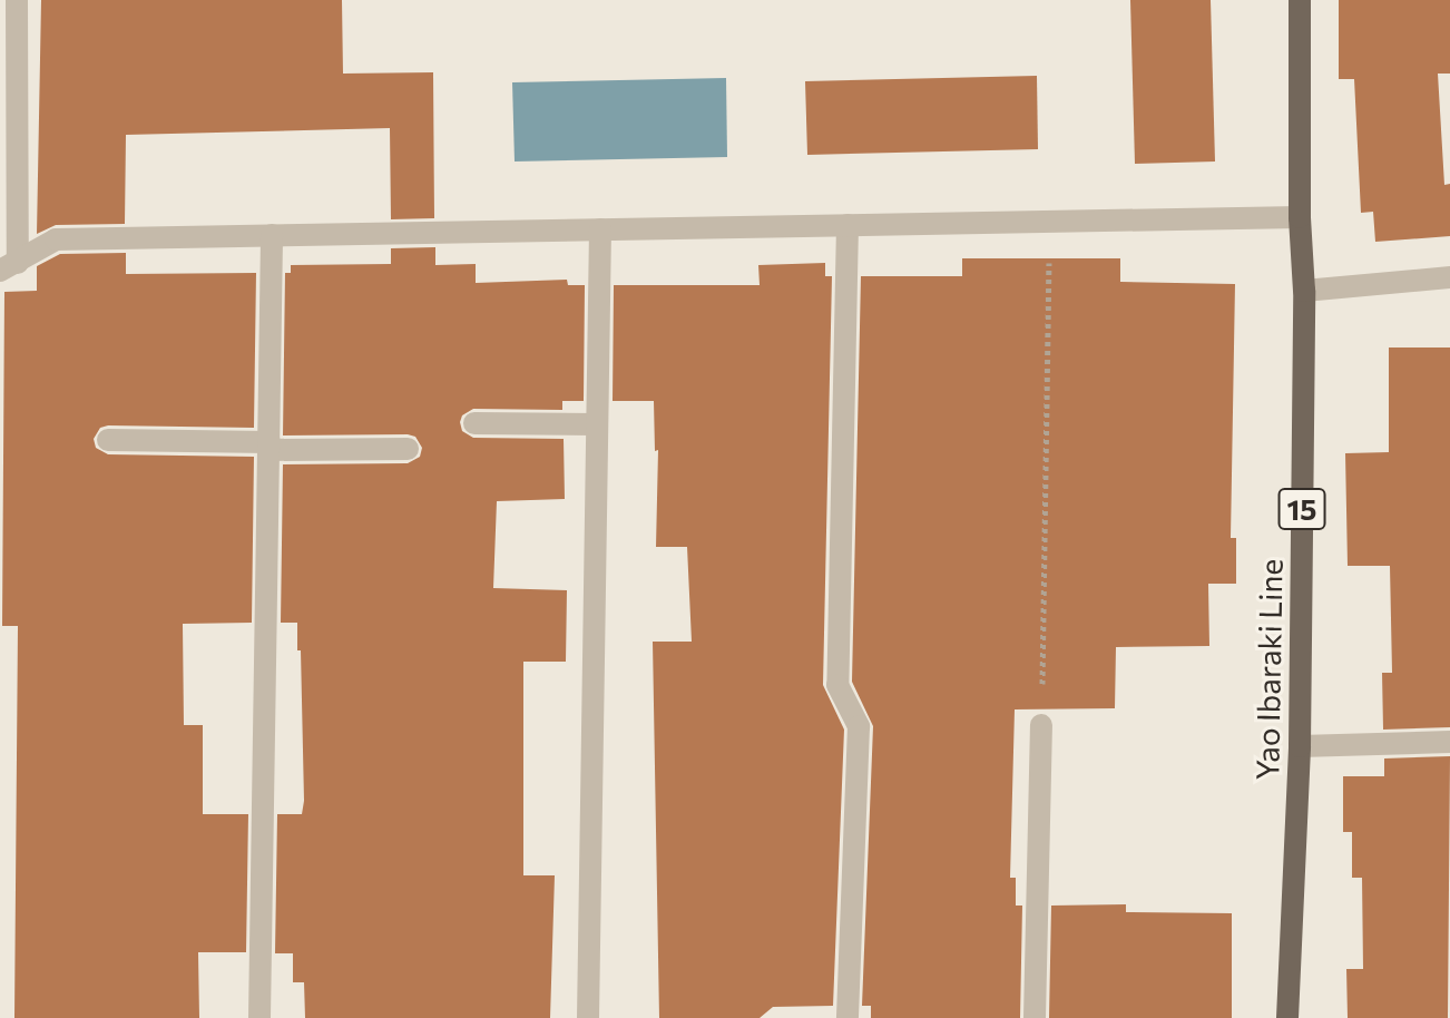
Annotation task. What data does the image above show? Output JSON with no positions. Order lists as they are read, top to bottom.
{
  "streets": {
    "main road": ["15", "Yao Ibaraki Line"]
  }
}
